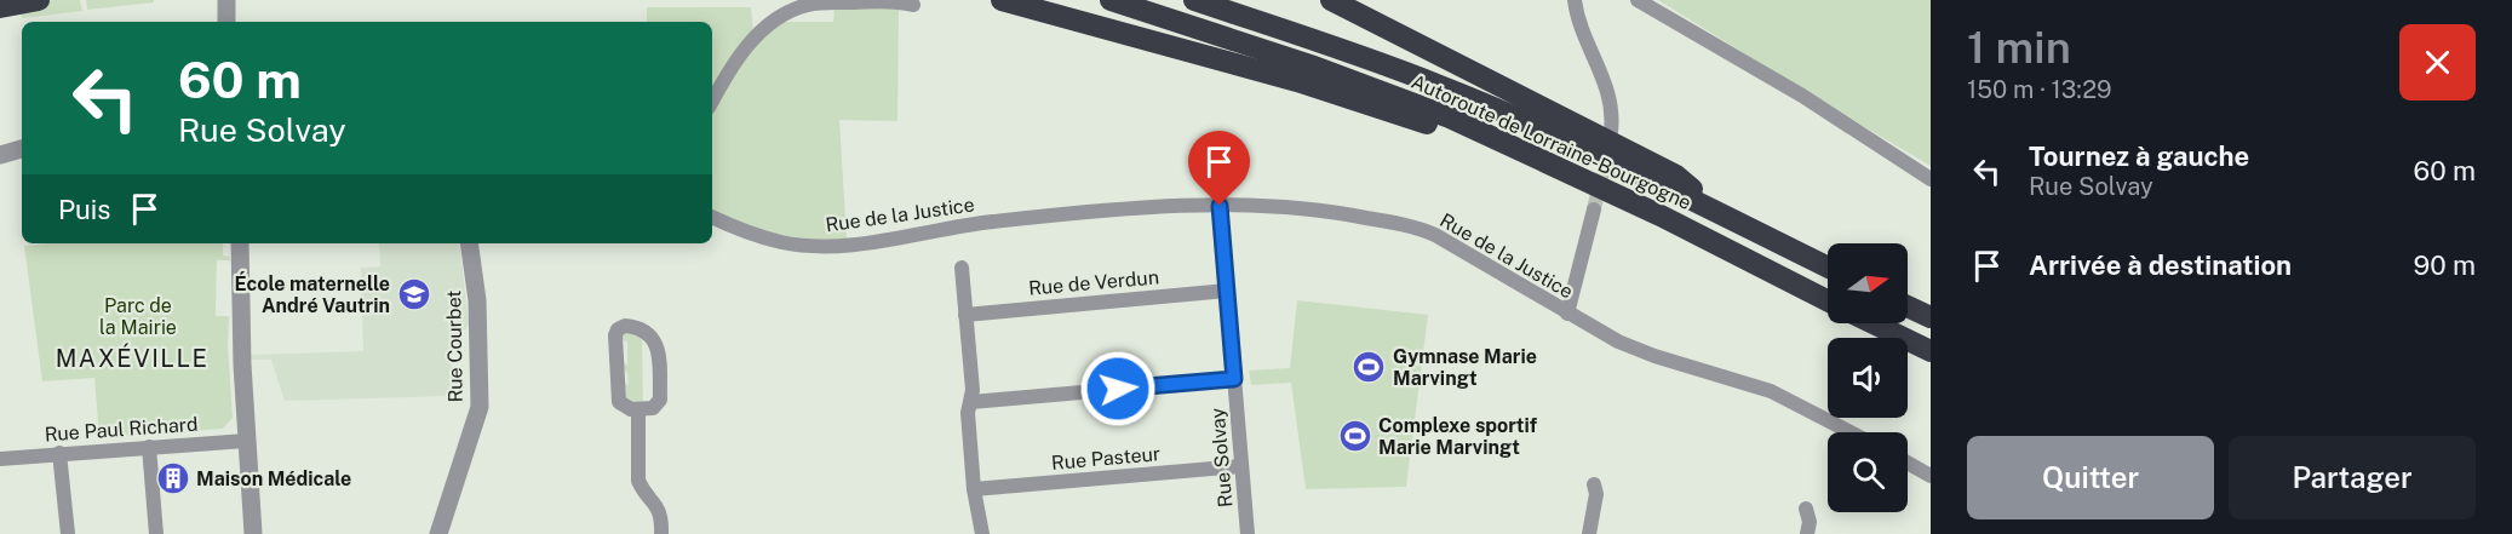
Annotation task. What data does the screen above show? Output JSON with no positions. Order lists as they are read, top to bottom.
{
  "streets": {
    "highway": ["Autoroute de Lorraine-Bourgogne"],
    "street": [
      "Rue de la Justice",
      "Rue de Verdun",
      "Rue Courbet",
      "Rue Paul Richard",
      "Rue Pasteur",
      "Rue Solvay"
    ]
  },
  "crossings": [
    ["Rue de la Justice", "Rue Solvay"],
    ["Rue de Verdun", "Rue Solvay"],
    ["Rue Pasteur", "Rue Solvay"]
  ],
  "districts": ["MAXÉVILLE"],
  "parks": ["Parc de la Mairie"],
  "places": {
    "school or university": ["École maternelle André Vautrin"],
    "sports": ["Gymnase Marie Marvingt", "Complexe sportif Marie Marvingt"],
    "building": ["Maison Médicale"]
  },
  "north": "right",
  "page": {
    "heading": ["1 min", "150 m · 13:29"],
    "turn": ["60 m", "Rue Solvay"],
    "list": [
      {
        "name": "Tournez à gauche",
        "note": "Rue Solvay",
        "value": "60 m"
      },
      {
        "name": "Arrivée à destination",
        "value": "90 m"
      }
    ],
    "then": "Puis",
    "buttons": ["Quitter", "Partager"]
  }
}
